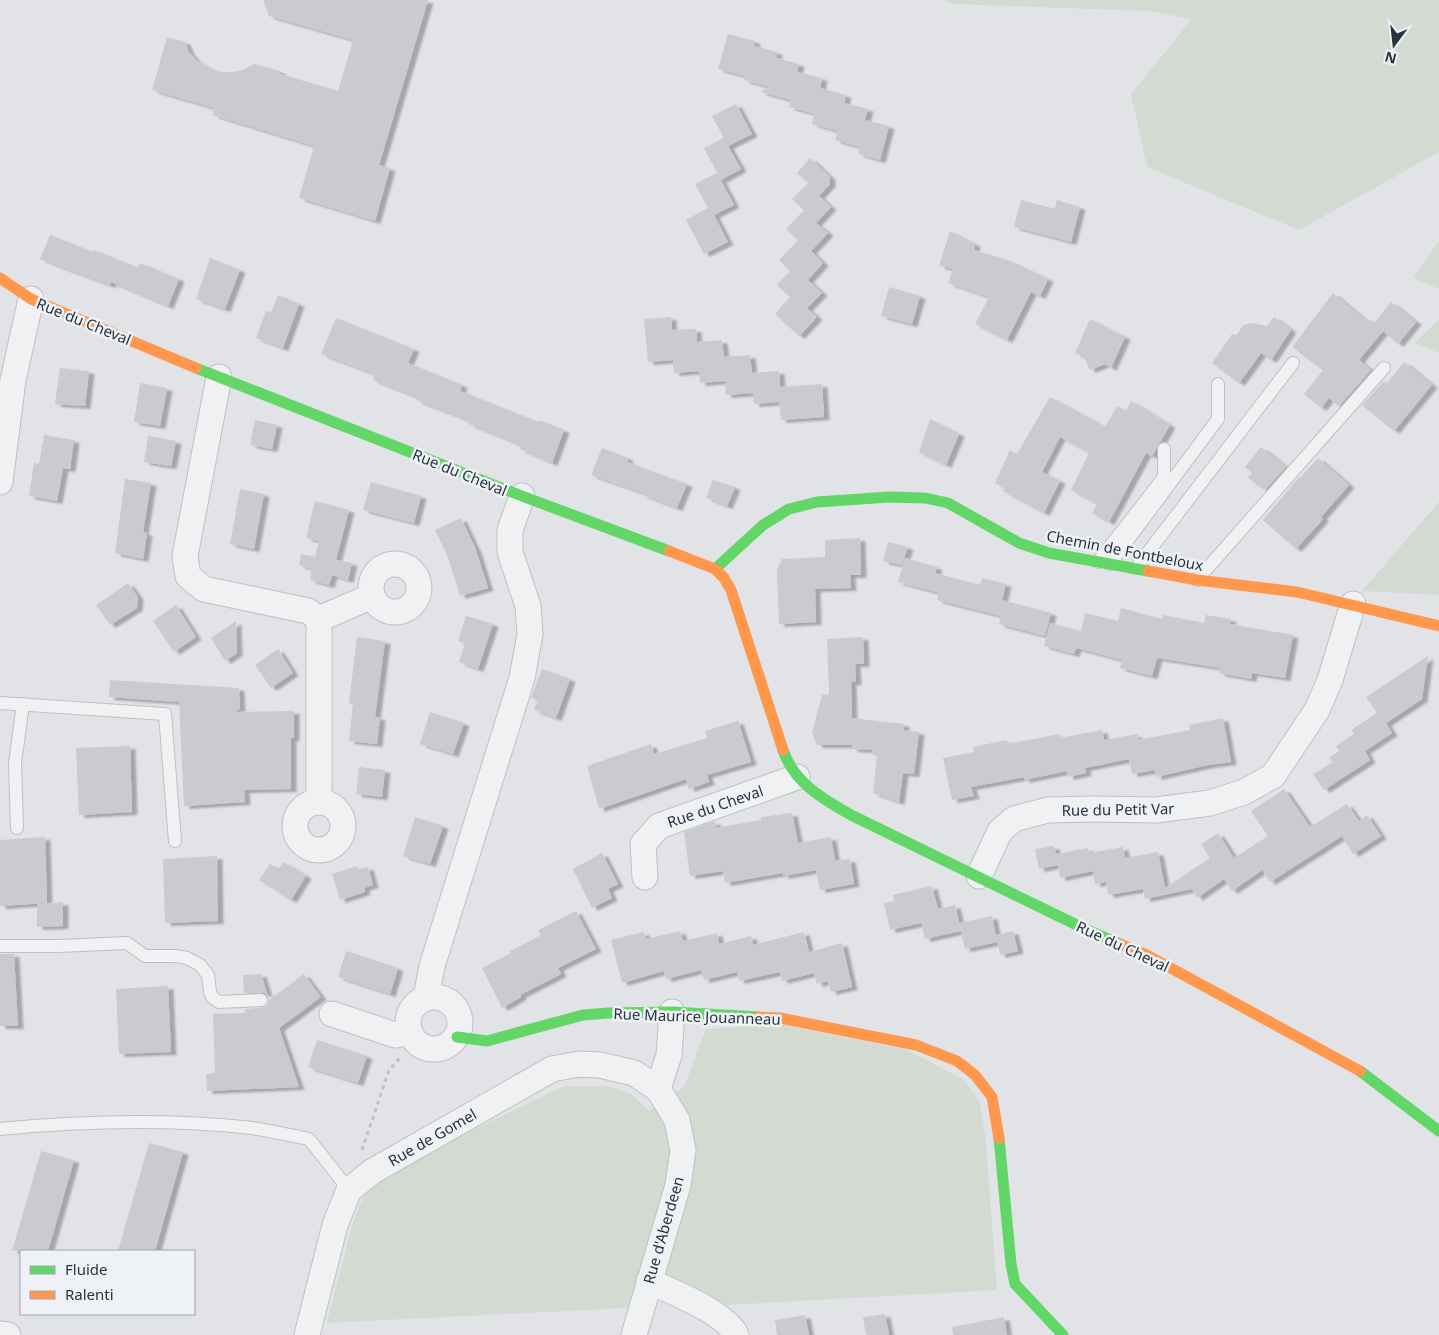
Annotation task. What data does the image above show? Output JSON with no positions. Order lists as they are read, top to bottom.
{
  "streets": {
    "street": [
      "Rue du Cheval",
      "Chemin de Fontbeloux",
      "Rue du Petit Var",
      "Rue Maurice Jouanneau",
      "Rue de Gomel",
      "Rue d'Aberdeen"
    ]
  },
  "crossings": [
    ["Rue du Cheval", "Chemin de Fontbeloux"],
    ["Rue du Cheval", "Rue du Petit Var"],
    ["Chemin de Fontbeloux", "Rue du Petit Var"],
    ["Rue de Gomel", "Rue d'Aberdeen"]
  ],
  "legend": ["Fluide", "Ralenti"],
  "north": "bottom"
}
